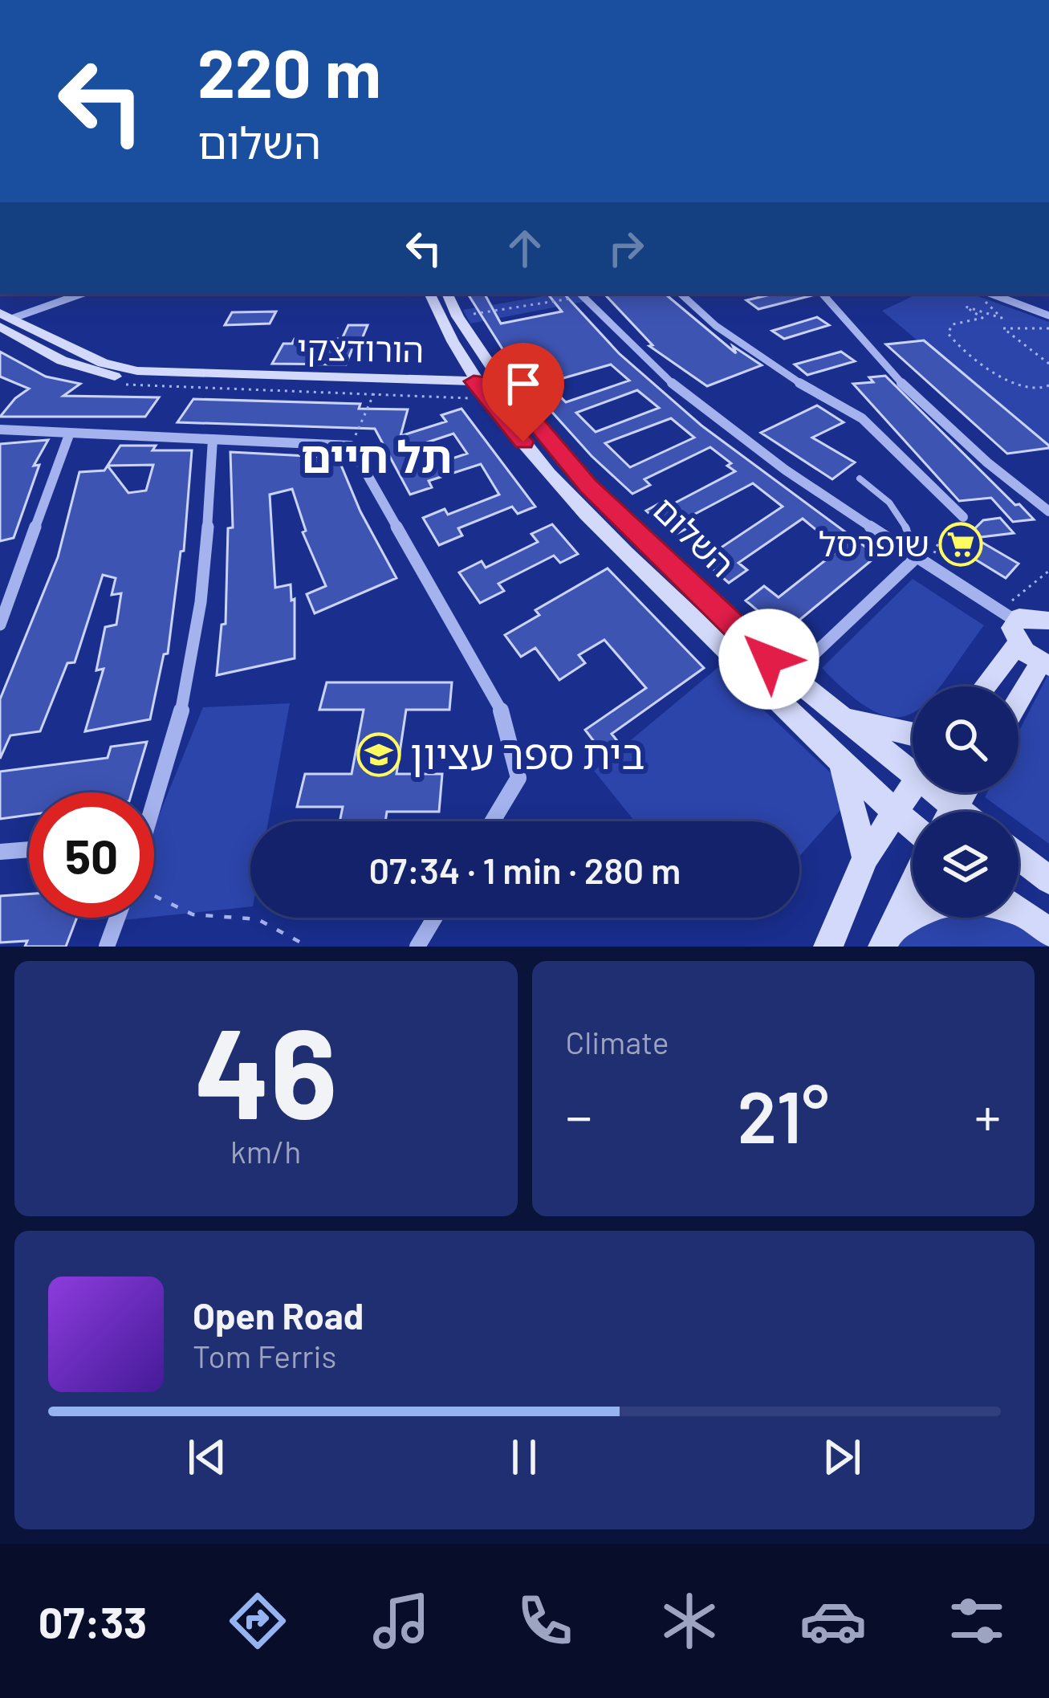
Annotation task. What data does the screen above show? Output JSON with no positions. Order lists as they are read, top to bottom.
{
  "streets": {
    "main road": ["הורודצקי", "השלום"]
  },
  "crossings": [
    ["הורודצקי", "השלום"]
  ],
  "districts": ["תל חיים"],
  "places": {
    "supermarket": ["שופרסל"],
    "school or university": ["בית ספר עציון"]
  },
  "page": {
    "turn": ["220 m", "השלום"],
    "limit": "50",
    "trip": "07:34 · 1 min · 280 m",
    "tile": [
      ["46", "km/h"],
      "Climate"
    ],
    "heat": ["−", "21°", "+"],
    "song": ["Open Road", "Tom Ferris"],
    "tabs": "07:33"
  }
}
